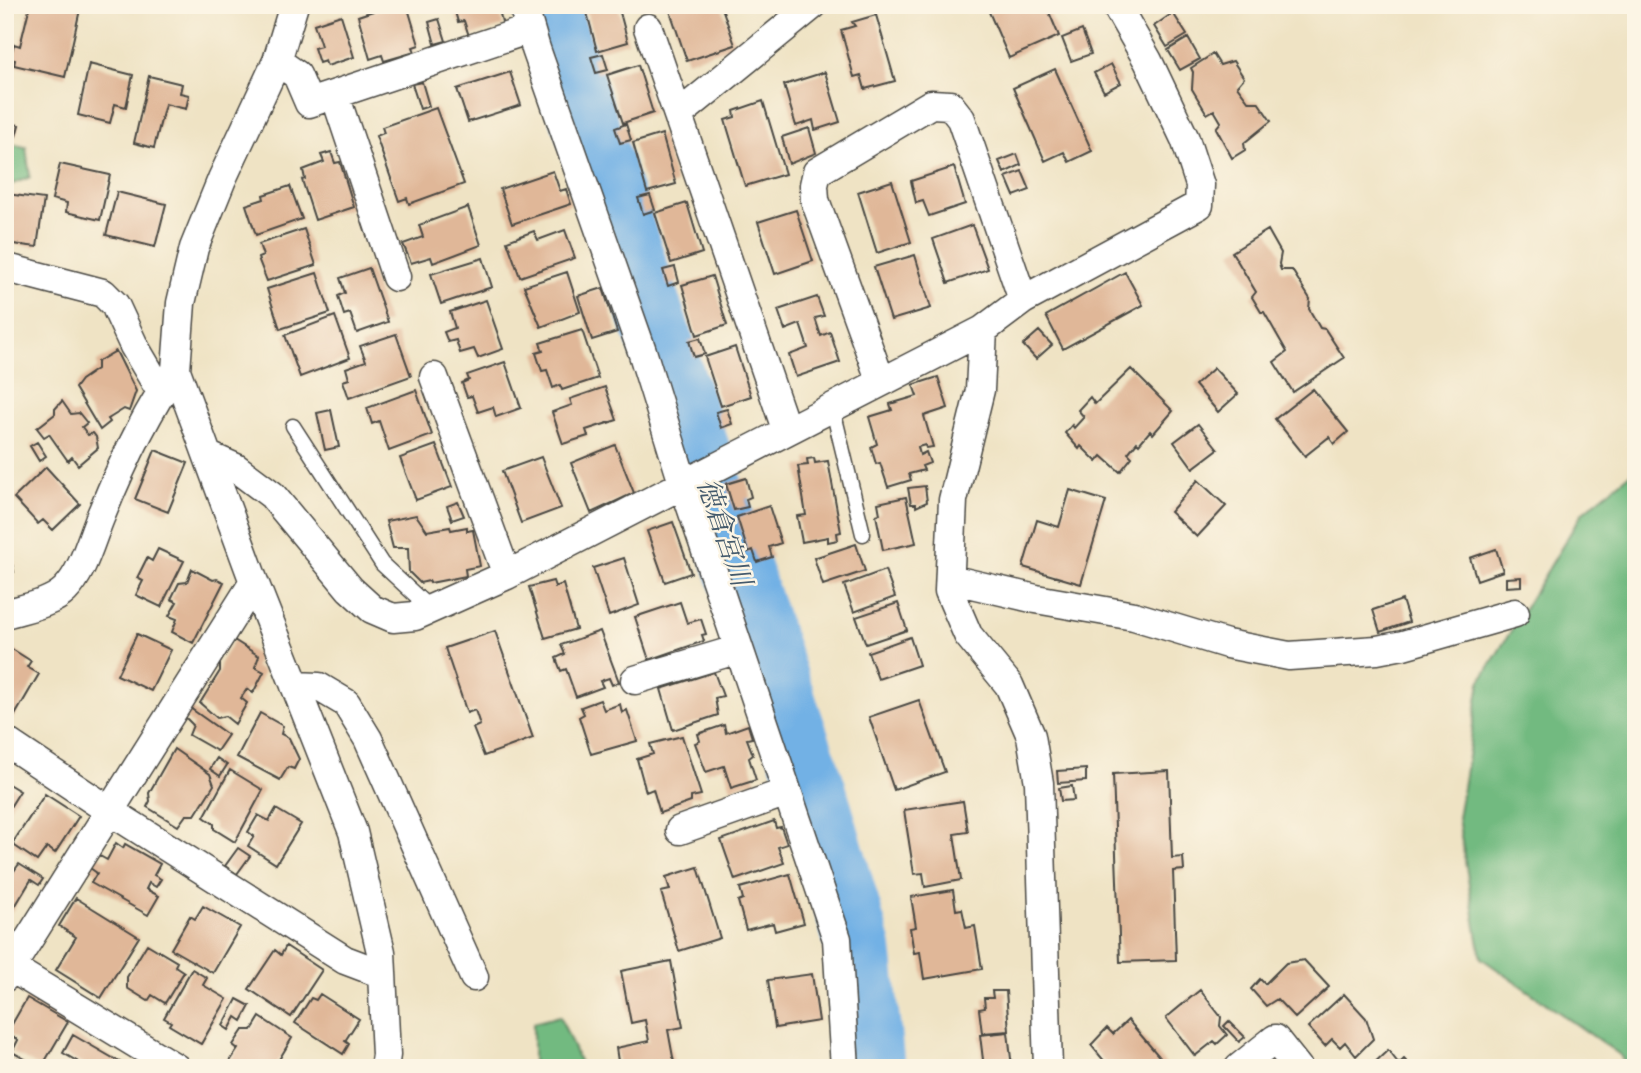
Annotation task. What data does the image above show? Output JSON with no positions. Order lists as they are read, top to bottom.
{
  "water": ["徳倉宮川"]
}
